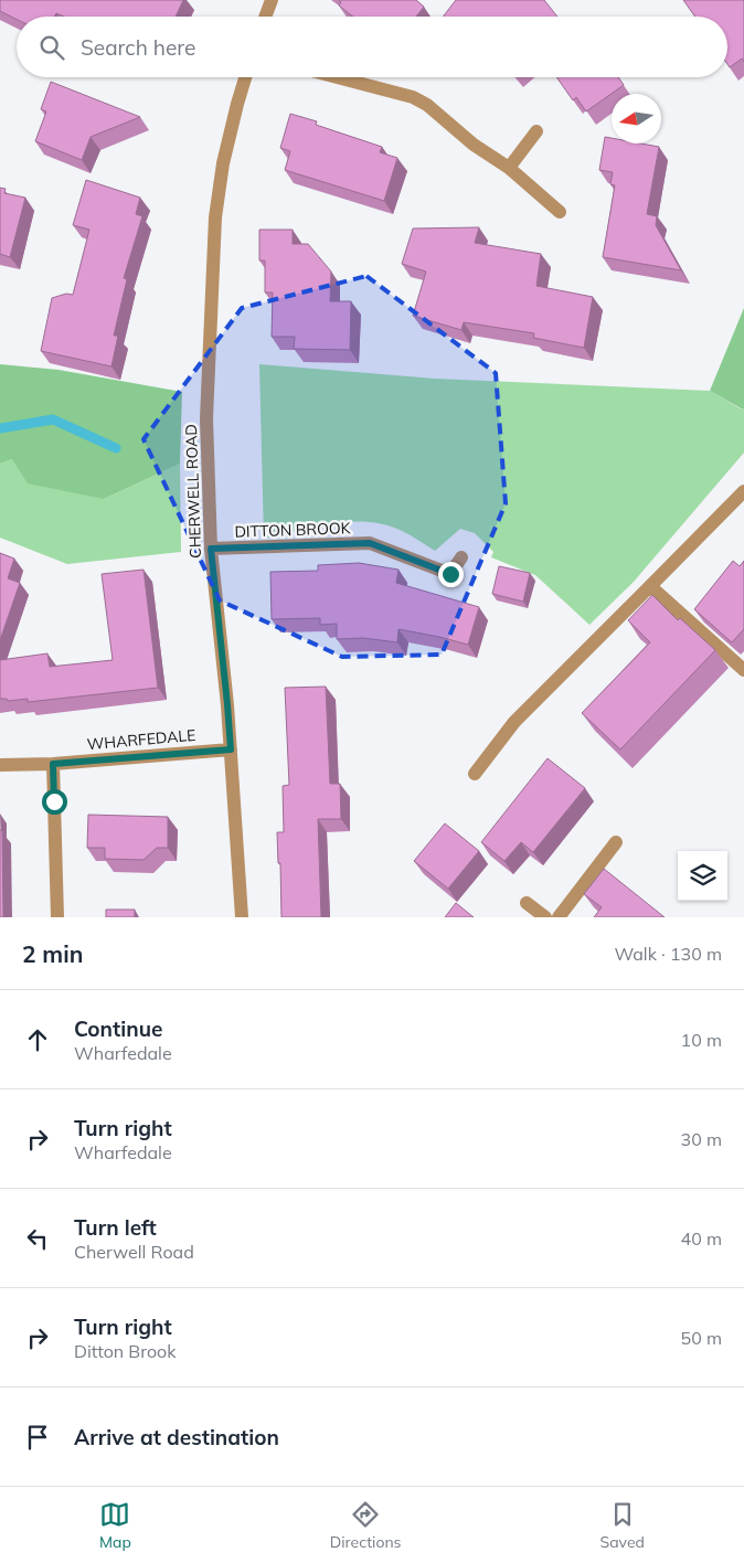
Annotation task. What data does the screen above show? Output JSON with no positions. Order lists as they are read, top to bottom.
{
  "streets": {
    "street": ["CHERWELL ROAD", "DITTON BROOK", "WHARFEDALE"]
  },
  "crossings": [
    ["CHERWELL ROAD", "DITTON BROOK"],
    ["CHERWELL ROAD", "WHARFEDALE"]
  ],
  "north": "left",
  "page": {
    "search": "Search here",
    "heading": ["2 min", "Walk · 130 m"],
    "list": [
      ["Continue", "Wharfedale", "10 m"],
      ["Turn right", "Wharfedale", "30 m"],
      ["Turn left", "Cherwell Road", "40 m"],
      ["Turn right", "Ditton Brook", "50 m"],
      "Arrive at destination"
    ],
    "nav": ["Map", "Directions", "Saved"]
  }
}
